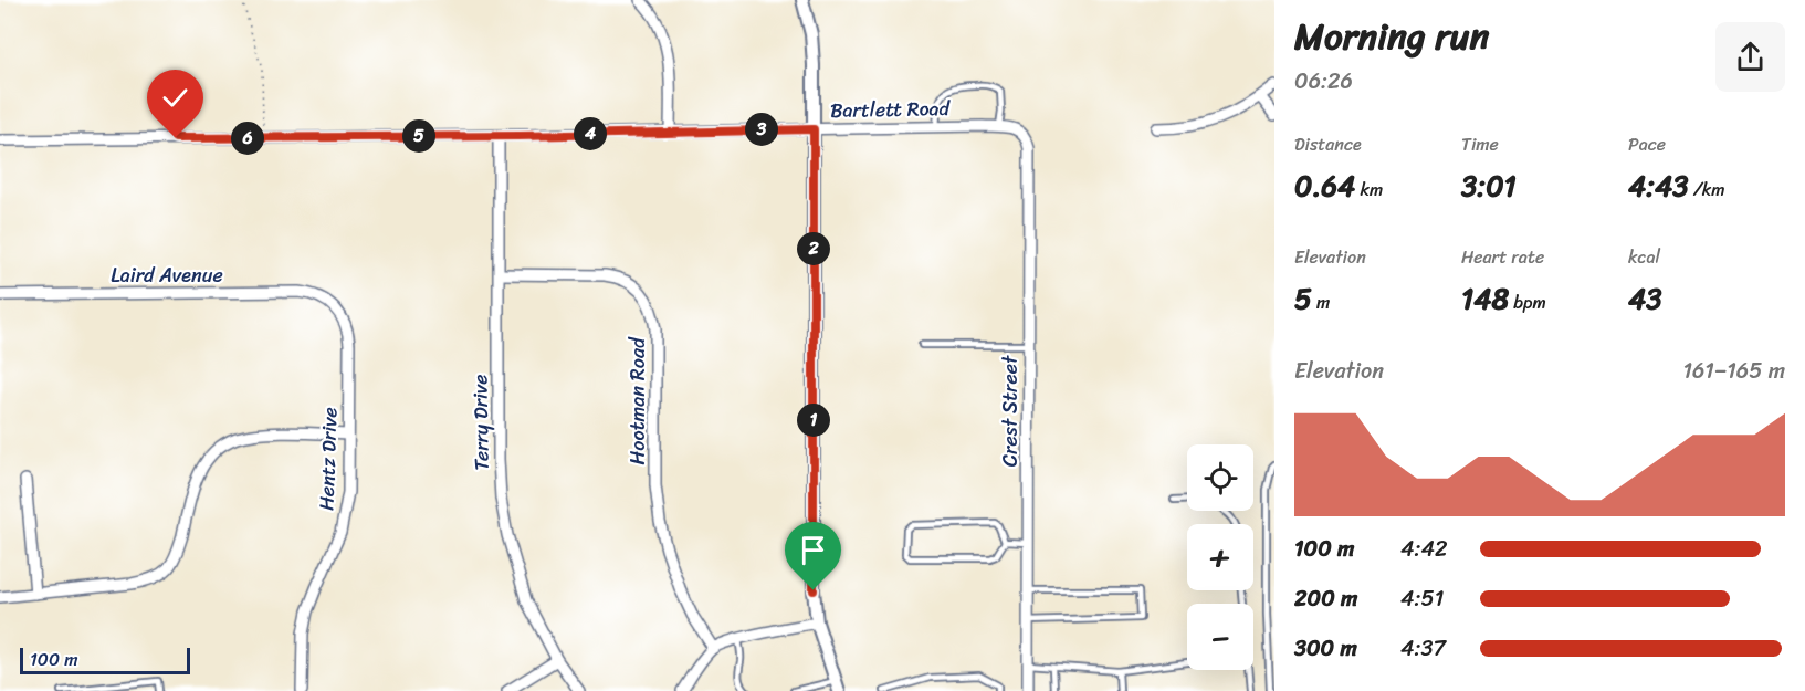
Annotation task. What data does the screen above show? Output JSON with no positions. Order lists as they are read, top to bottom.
{
  "streets": {
    "street": [
      "Bartlett Road",
      "Laird Avenue",
      "Hootman Road",
      "Crest Street",
      "Terry Drive",
      "Hentz Drive"
    ]
  },
  "crossings": [
    ["Bartlett Road", "Crest Street"],
    ["Bartlett Road", "Terry Drive"],
    ["Laird Avenue", "Hentz Drive"],
    ["Hootman Road", "Terry Drive"]
  ],
  "scale_bar": "100 m",
  "page": {
    "heading": ["Morning run", "06:26"],
    "pins": [
      "3",
      "4",
      "5",
      "6",
      "2",
      "1"
    ],
    "stats": [
      ["Distance", "0.64 km"],
      ["Time", "3:01"],
      ["Pace", "4:43 /km"],
      ["Elevation", "5 m"],
      ["Heart rate", "148 bpm"],
      ["kcal", "43"]
    ],
    "chart": ["Elevation", "161–165 m"],
    "map_buttons": ["+", "−"],
    "list": [
      {
        "name": "100 m",
        "note": "4:42"
      },
      {
        "name": "200 m",
        "note": "4:51"
      },
      {
        "name": "300 m",
        "note": "4:37"
      }
    ],
    "scale": "100 m"
  }
}
